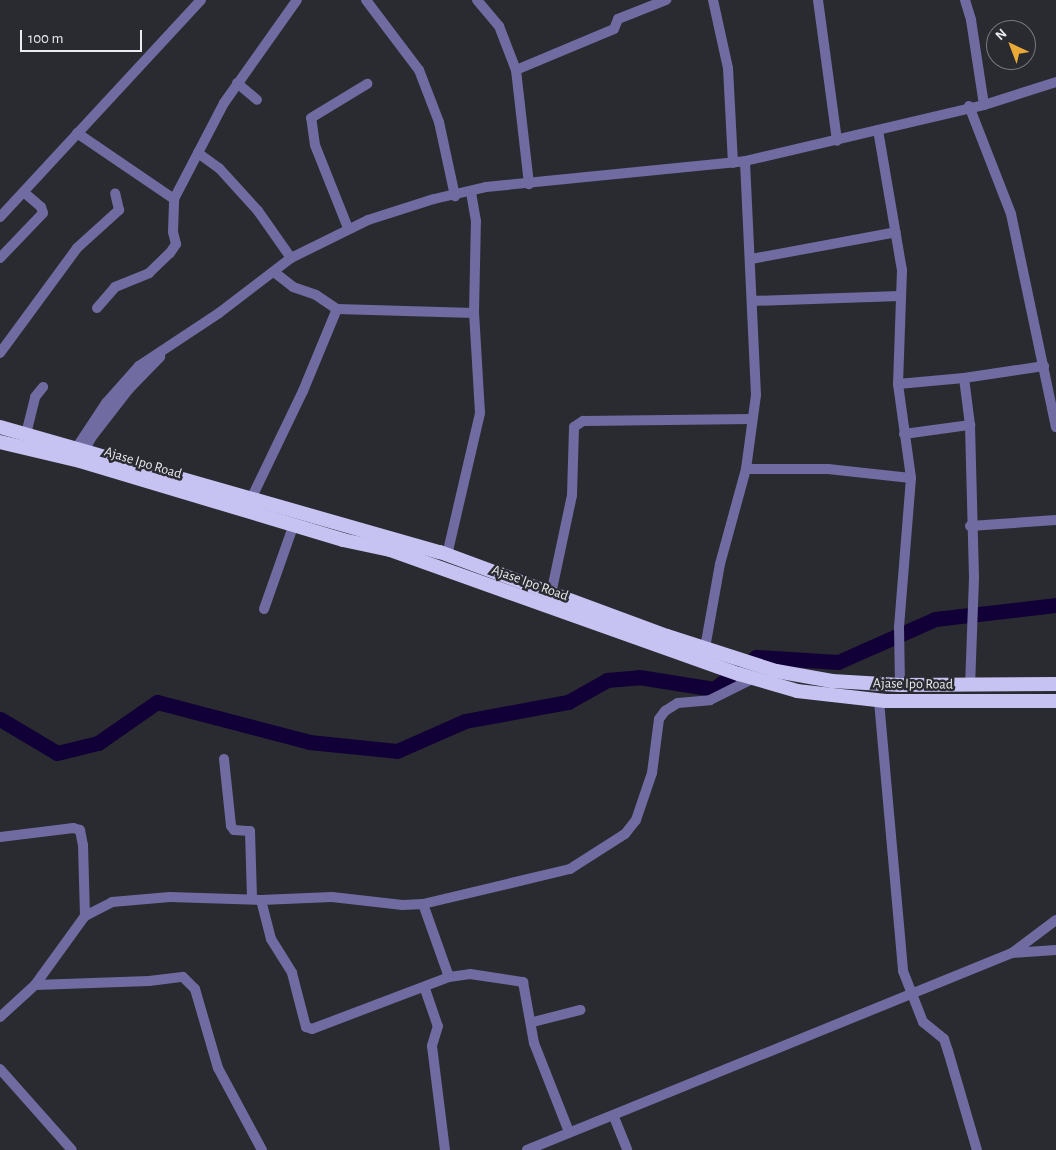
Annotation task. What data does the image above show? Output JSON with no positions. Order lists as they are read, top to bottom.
{
  "streets": {
    "highway": ["Ajase Ipo Road"]
  },
  "scale_bar": "100 m",
  "north": "top left"
}
